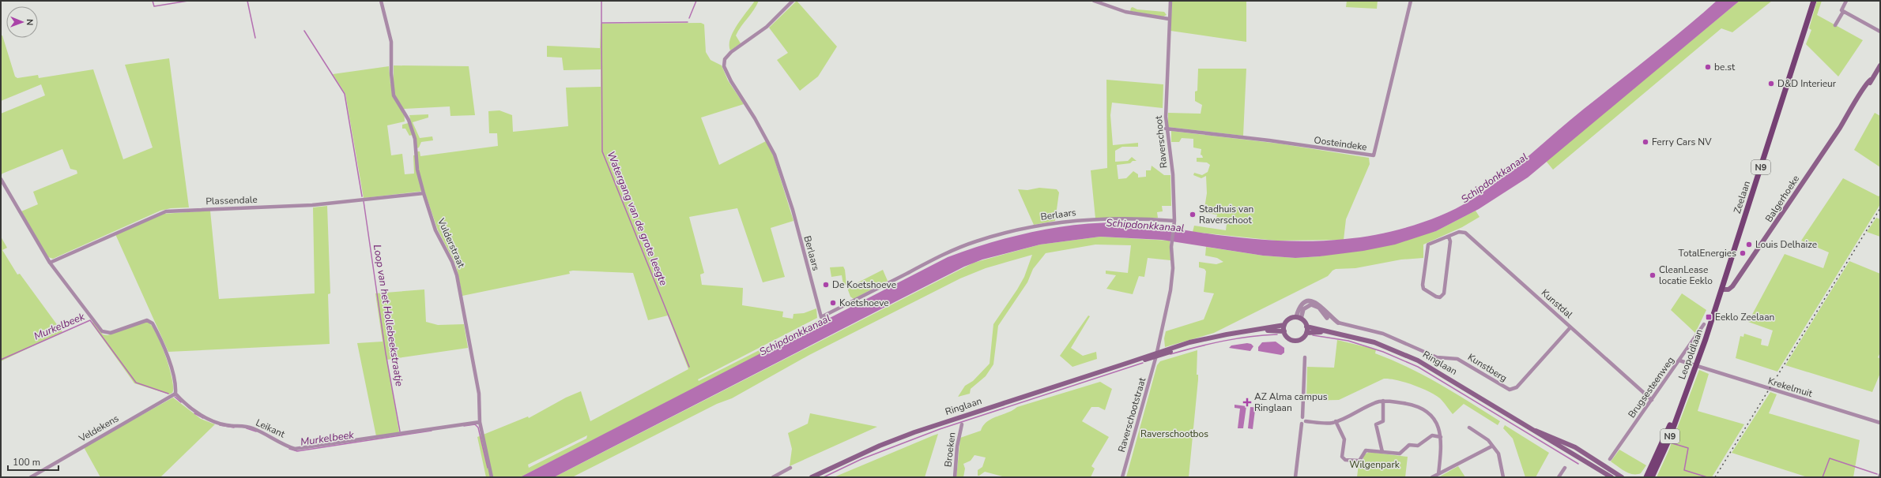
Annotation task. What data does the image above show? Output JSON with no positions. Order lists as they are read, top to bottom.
{
  "streets": {
    "main road": [
      "N9",
      "Zeelaan",
      "Balgerhoeke",
      "Leopoldlaan",
      "Ringlaan"
    ],
    "street": [
      "Raverschoot",
      "Oosteindeke",
      "Plassendale",
      "Berlaars",
      "Vulderstraat",
      "Kunstdal",
      "Kunstberg",
      "Brugsesteenweg",
      "Krekelmuit",
      "Raverschootstraat",
      "Veldekens",
      "Leikant",
      "Broeken"
    ]
  },
  "crossings": [
    ["Raverschoot", "Oosteindeke"],
    ["Raverschoot", "Berlaars"],
    ["Raverschoot", "Raverschootstraat"],
    ["Zeelaan", "Balgerhoeke"],
    ["Zeelaan", "Leopoldlaan"],
    ["Balgerhoeke", "Leopoldlaan"],
    ["Plassendale", "Vulderstraat"],
    ["Vulderstraat", "Leikant"],
    ["Kunstdal", "Kunstberg"],
    ["Kunstdal", "Brugsesteenweg"],
    ["Leopoldlaan", "Krekelmuit"],
    ["Ringlaan", "Raverschootstraat"],
    ["Brugsesteenweg", "Krekelmuit"],
    ["Veldekens", "Leikant"]
  ],
  "water": [
    "Schipdonkkanaal",
    "Watergang van de grote leegte",
    "Loop van het Hollebeekstraatje",
    "Murkelbeek"
  ],
  "parks": ["Raverschootbos", "Wilgenpark"],
  "places": {
    "other": [
      "be.st",
      "D&D Interieur",
      "Ferry Cars NV",
      "Stadhuis van Raverschoot",
      "Louis Delhaize",
      "TotalEnergies",
      "CleanLease locatie Eeklo",
      "De Koetshoeve",
      "Koetshoeve"
    ],
    "transit": ["Eeklo Zeelaan"],
    "health": ["AZ Alma campus Ringlaan"]
  },
  "scale_bar": "100 m",
  "north": "right"
}
